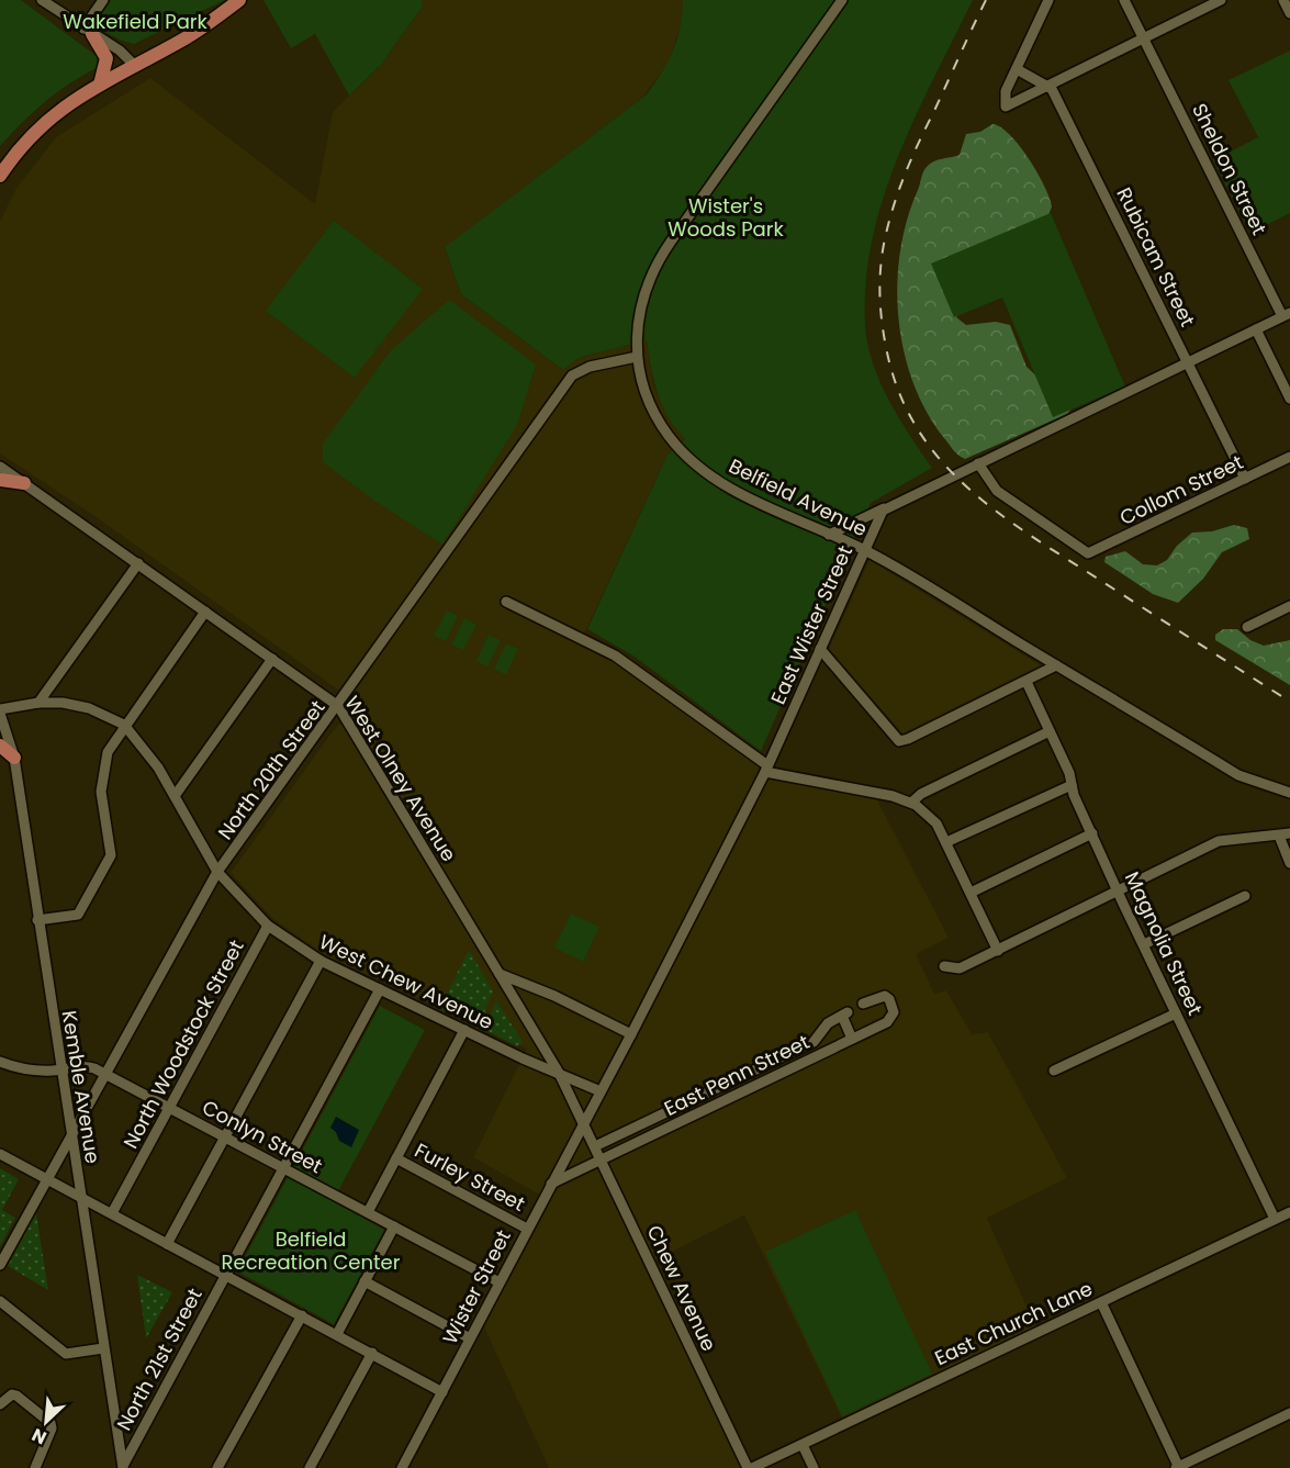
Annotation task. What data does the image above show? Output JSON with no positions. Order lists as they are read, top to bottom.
{
  "streets": {
    "street": [
      "Sheldon Street",
      "Rubicam Street",
      "Collom Street",
      "Belfield Avenue",
      "East Wister Street",
      "North 20th Street",
      "West Olney Avenue",
      "Magnolia Street",
      "West Chew Avenue",
      "North Woodstock Street",
      "East Penn Street",
      "Kemble Avenue",
      "Conlyn Street",
      "Furley Street",
      "Wister Street",
      "Chew Avenue",
      "East Church Lane",
      "North 21st Street"
    ]
  },
  "crossings": [
    ["Rubicam Street", "Collom Street"],
    ["Belfield Avenue", "East Wister Street"],
    ["Belfield Avenue", "North 20th Street"],
    ["East Wister Street", "West Olney Avenue"],
    ["East Wister Street", "West Chew Avenue"],
    ["East Wister Street", "Wister Street"],
    ["East Wister Street", "Chew Avenue"],
    ["North 20th Street", "West Olney Avenue"],
    ["North 20th Street", "West Chew Avenue"],
    ["North 20th Street", "Kemble Avenue"],
    ["North 20th Street", "Conlyn Street"],
    ["West Olney Avenue", "West Chew Avenue"],
    ["West Olney Avenue", "Wister Street"],
    ["West Olney Avenue", "Chew Avenue"],
    ["Magnolia Street", "East Church Lane"],
    ["West Chew Avenue", "North Woodstock Street"],
    ["West Chew Avenue", "North 21st Street"],
    ["North Woodstock Street", "Conlyn Street"],
    ["East Penn Street", "Wister Street"],
    ["East Penn Street", "Chew Avenue"],
    ["Kemble Avenue", "Conlyn Street"],
    ["Kemble Avenue", "North 21st Street"],
    ["Conlyn Street", "Wister Street"],
    ["Conlyn Street", "North 21st Street"],
    ["Furley Street", "Wister Street"],
    ["Wister Street", "Chew Avenue"],
    ["Chew Avenue", "East Church Lane"]
  ],
  "parks": ["Wakefield Park", "Wister's Woods Park", "Belfield Recreation Center"],
  "north": "bottom left"
}
